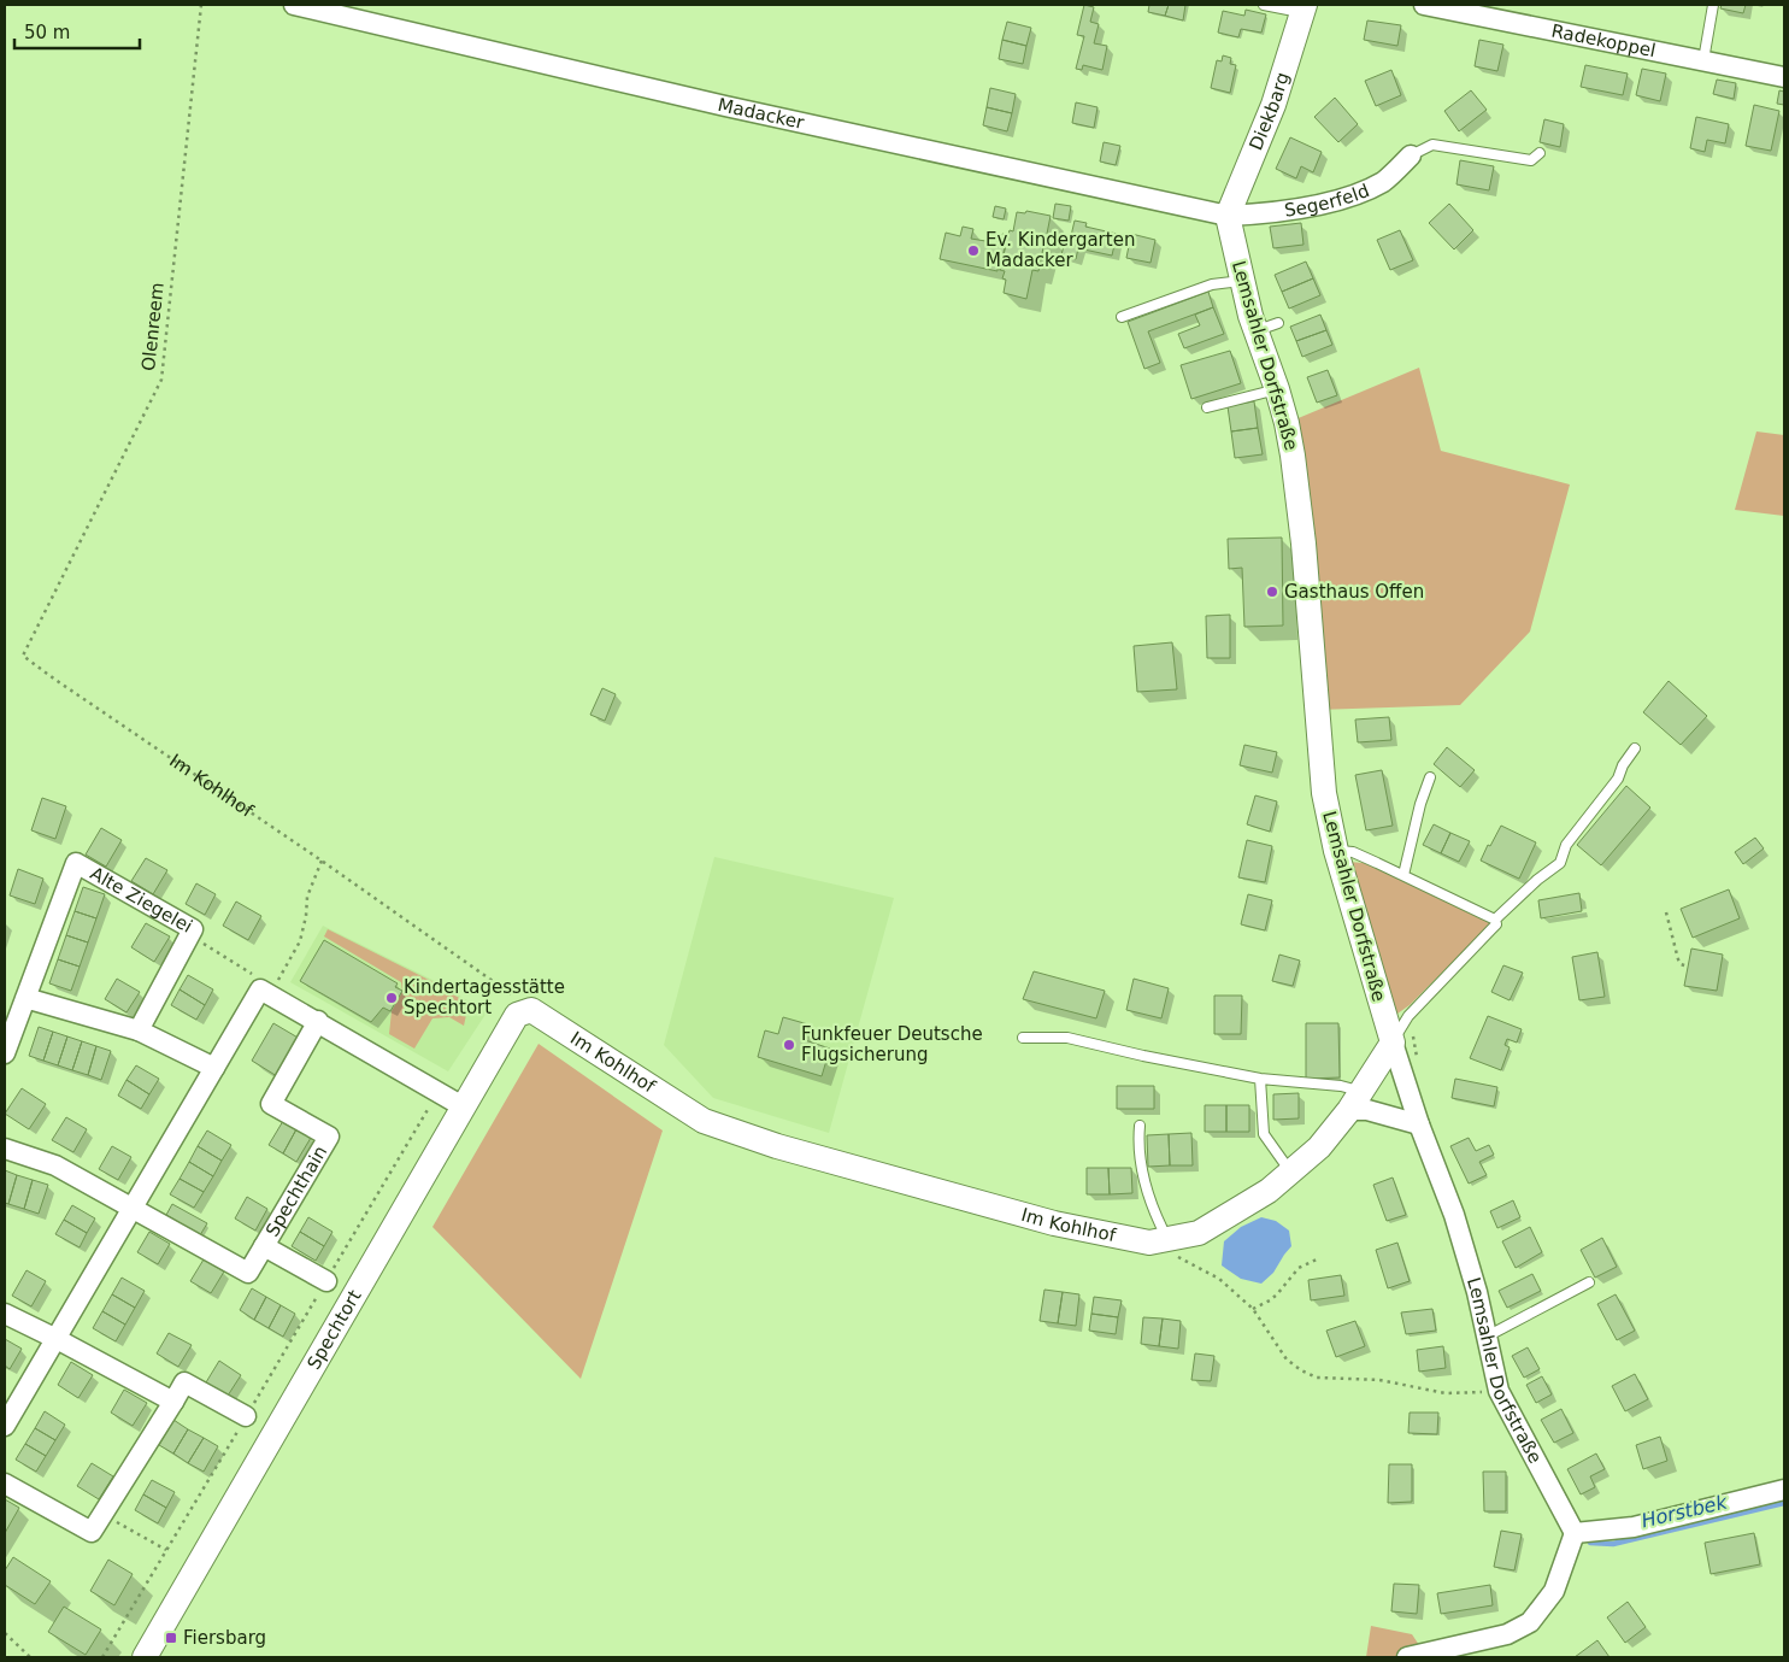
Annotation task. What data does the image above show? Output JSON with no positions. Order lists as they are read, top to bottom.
{
  "streets": {
    "street": [
      "Radekoppel",
      "Diekbarg",
      "Madacker",
      "Segerfeld",
      "Lemsahler Dorfstraße",
      "Im Kohlhof",
      "Alte Ziegelei",
      "Spechthain",
      "Spechtort"
    ],
    "path": ["Olenreem"]
  },
  "crossings": [
    ["Diekbarg", "Madacker"],
    ["Diekbarg", "Segerfeld"],
    ["Diekbarg", "Lemsahler Dorfstraße"],
    ["Madacker", "Segerfeld"],
    ["Madacker", "Lemsahler Dorfstraße"],
    ["Segerfeld", "Lemsahler Dorfstraße"],
    ["Olenreem", "Im Kohlhof"],
    ["Lemsahler Dorfstraße", "Im Kohlhof"],
    ["Im Kohlhof", "Spechtort"]
  ],
  "water": ["Horstbek"],
  "places": {
    "other": [
      "Ev. Kindergarten Madacker",
      "Gasthaus Offen",
      "Kindertagesstätte Spechtort",
      "Funkfeuer Deutsche Flugsicherung"
    ],
    "transit": ["Fiersbarg"]
  },
  "scale_bar": "50 m"
}
